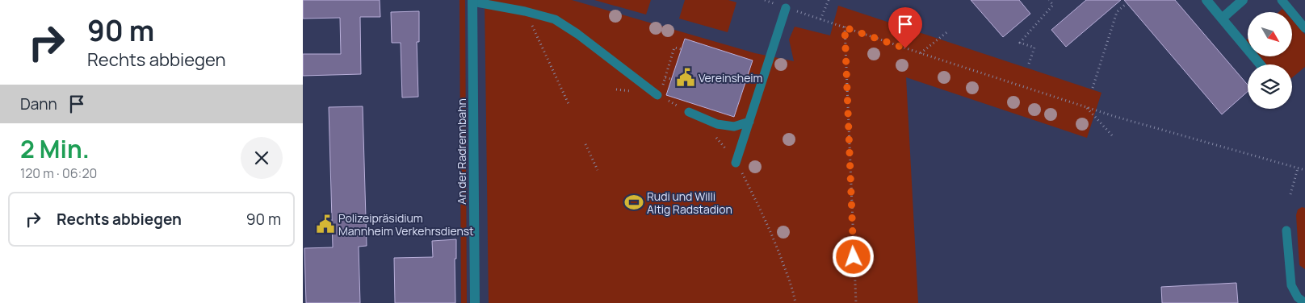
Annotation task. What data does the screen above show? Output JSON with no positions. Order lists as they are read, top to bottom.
{
  "streets": {
    "street": ["An der Radrennbahn"]
  },
  "places": {
    "public building": ["Vereinsheim", "Polizeipräsidium Mannheim Verkehrsdienst"],
    "sports": ["Rudi und Willi Altig Radstadion"]
  },
  "north": "bottom right",
  "page": {
    "turn": ["90 m", "Rechts abbiegen"],
    "then": "Dann",
    "heading": ["2 Min.", "120 m · 06:20"],
    "list": [
      {
        "name": "Rechts abbiegen",
        "value": "90 m"
      }
    ]
  }
}
